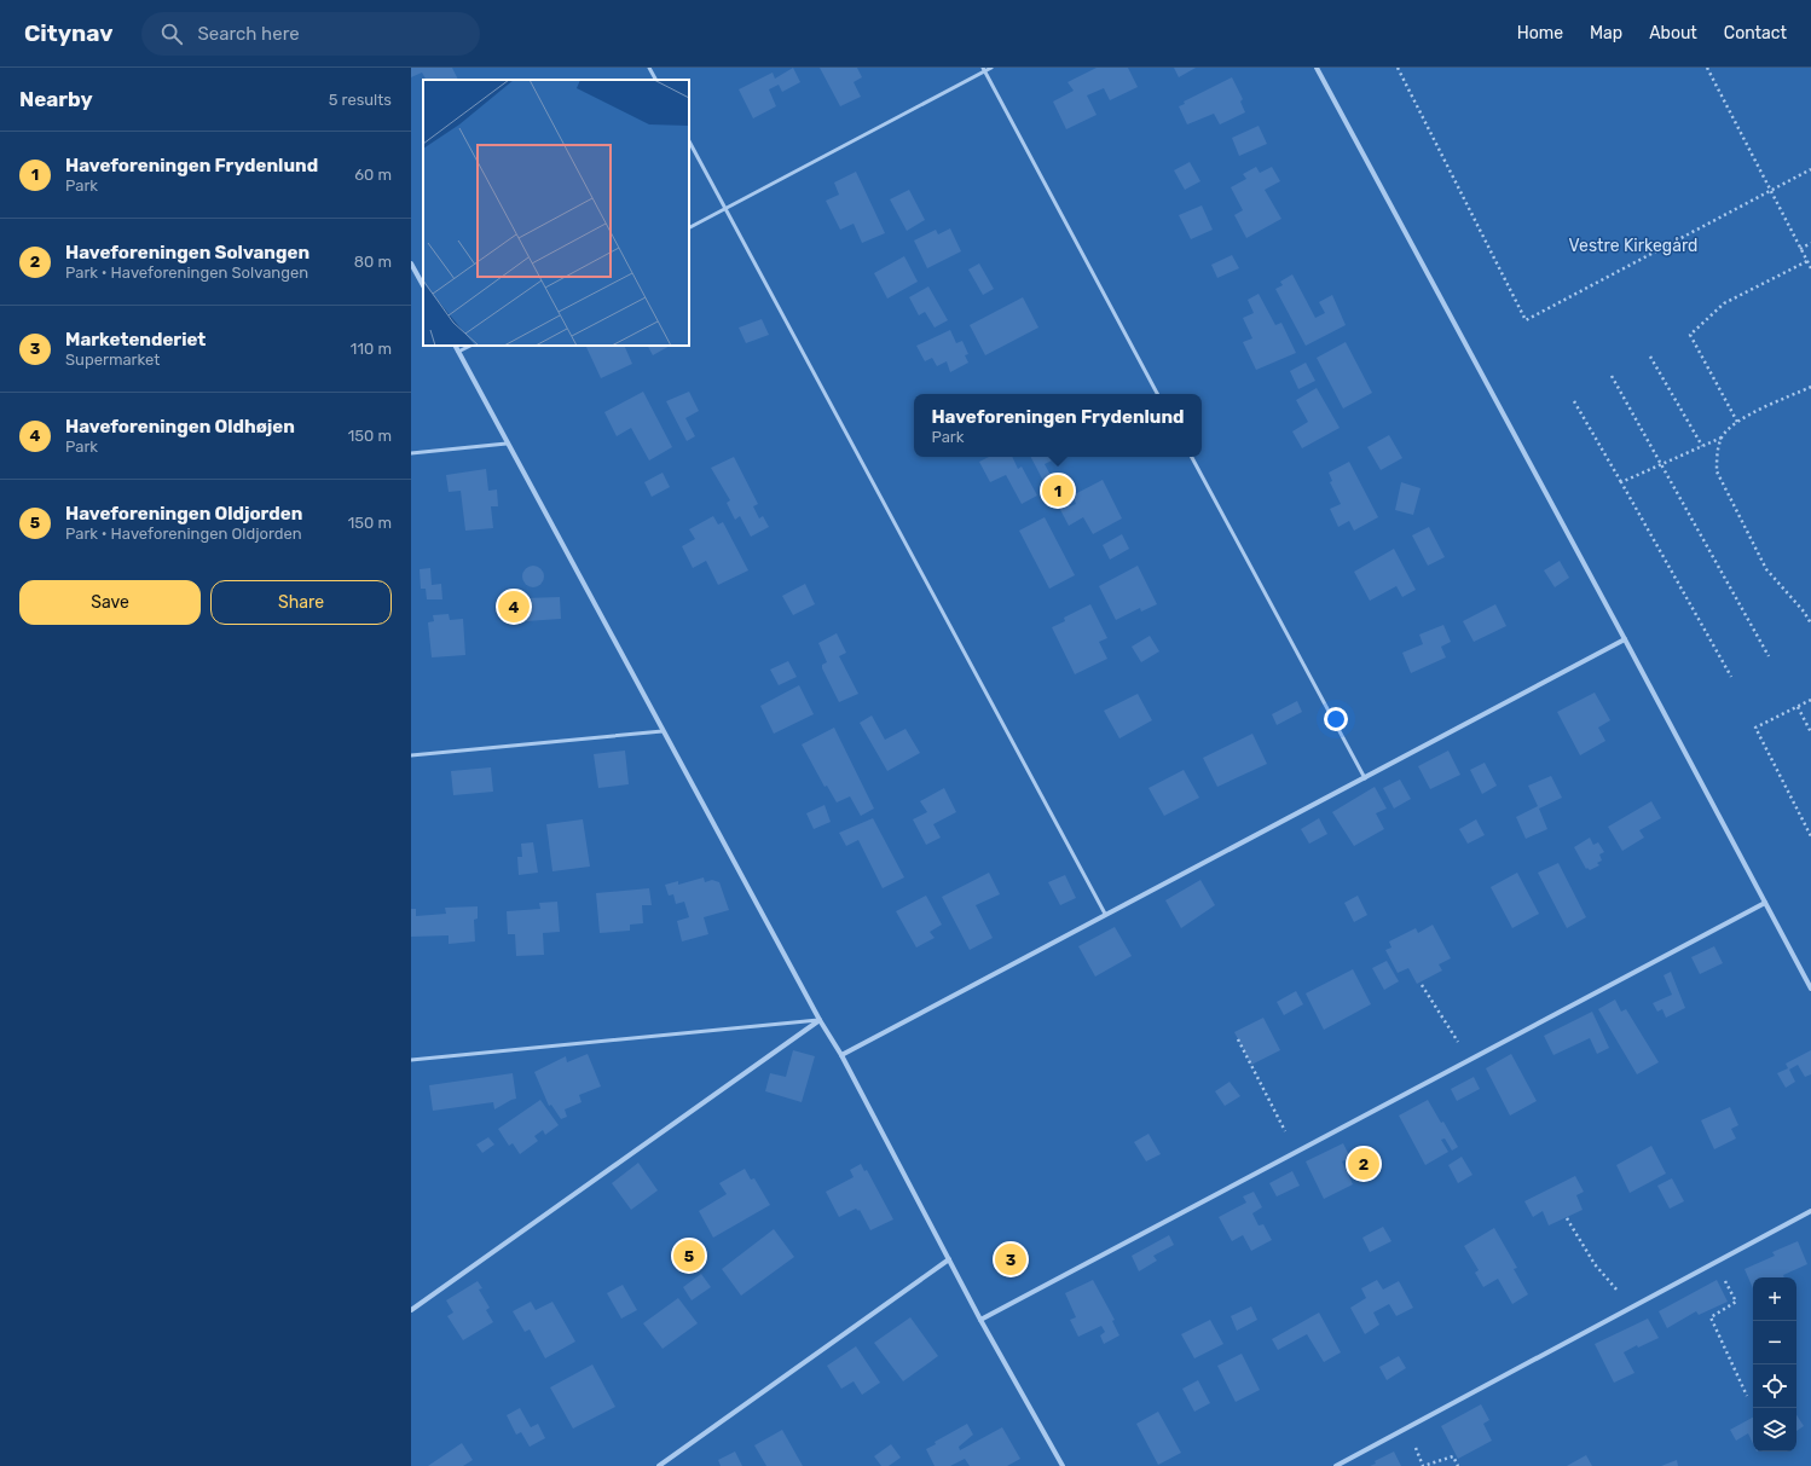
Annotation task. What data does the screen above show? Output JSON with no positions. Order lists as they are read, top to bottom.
{
  "parks": ["Vestre Kirkegård"],
  "page": {
    "header": "Citynav",
    "search": "Search here",
    "nav": [
      "Home",
      "Map",
      "About",
      "Contact"
    ],
    "heading": ["Nearby", "5 results"],
    "list": [
      {
        "mark": "1",
        "name": "Haveforeningen Frydenlund",
        "note": "Park",
        "value": "60 m"
      },
      {
        "mark": "2",
        "name": "Haveforeningen Solvangen",
        "note": "Park · Haveforeningen Solvangen",
        "value": "80 m"
      },
      {
        "mark": "3",
        "name": "Marketenderiet",
        "note": "Supermarket",
        "value": "110 m"
      },
      {
        "mark": "4",
        "name": "Haveforeningen Oldhøjen",
        "note": "Park",
        "value": "150 m"
      },
      {
        "mark": "5",
        "name": "Haveforeningen Oldjorden",
        "note": "Park · Haveforeningen Oldjorden",
        "value": "150 m"
      }
    ],
    "popup": ["Haveforeningen Frydenlund", "Park"],
    "pins": [
      "1",
      "4",
      "2",
      "5",
      "3"
    ],
    "buttons": ["Save", "Share"],
    "map_buttons": ["+", "−"]
  }
}
